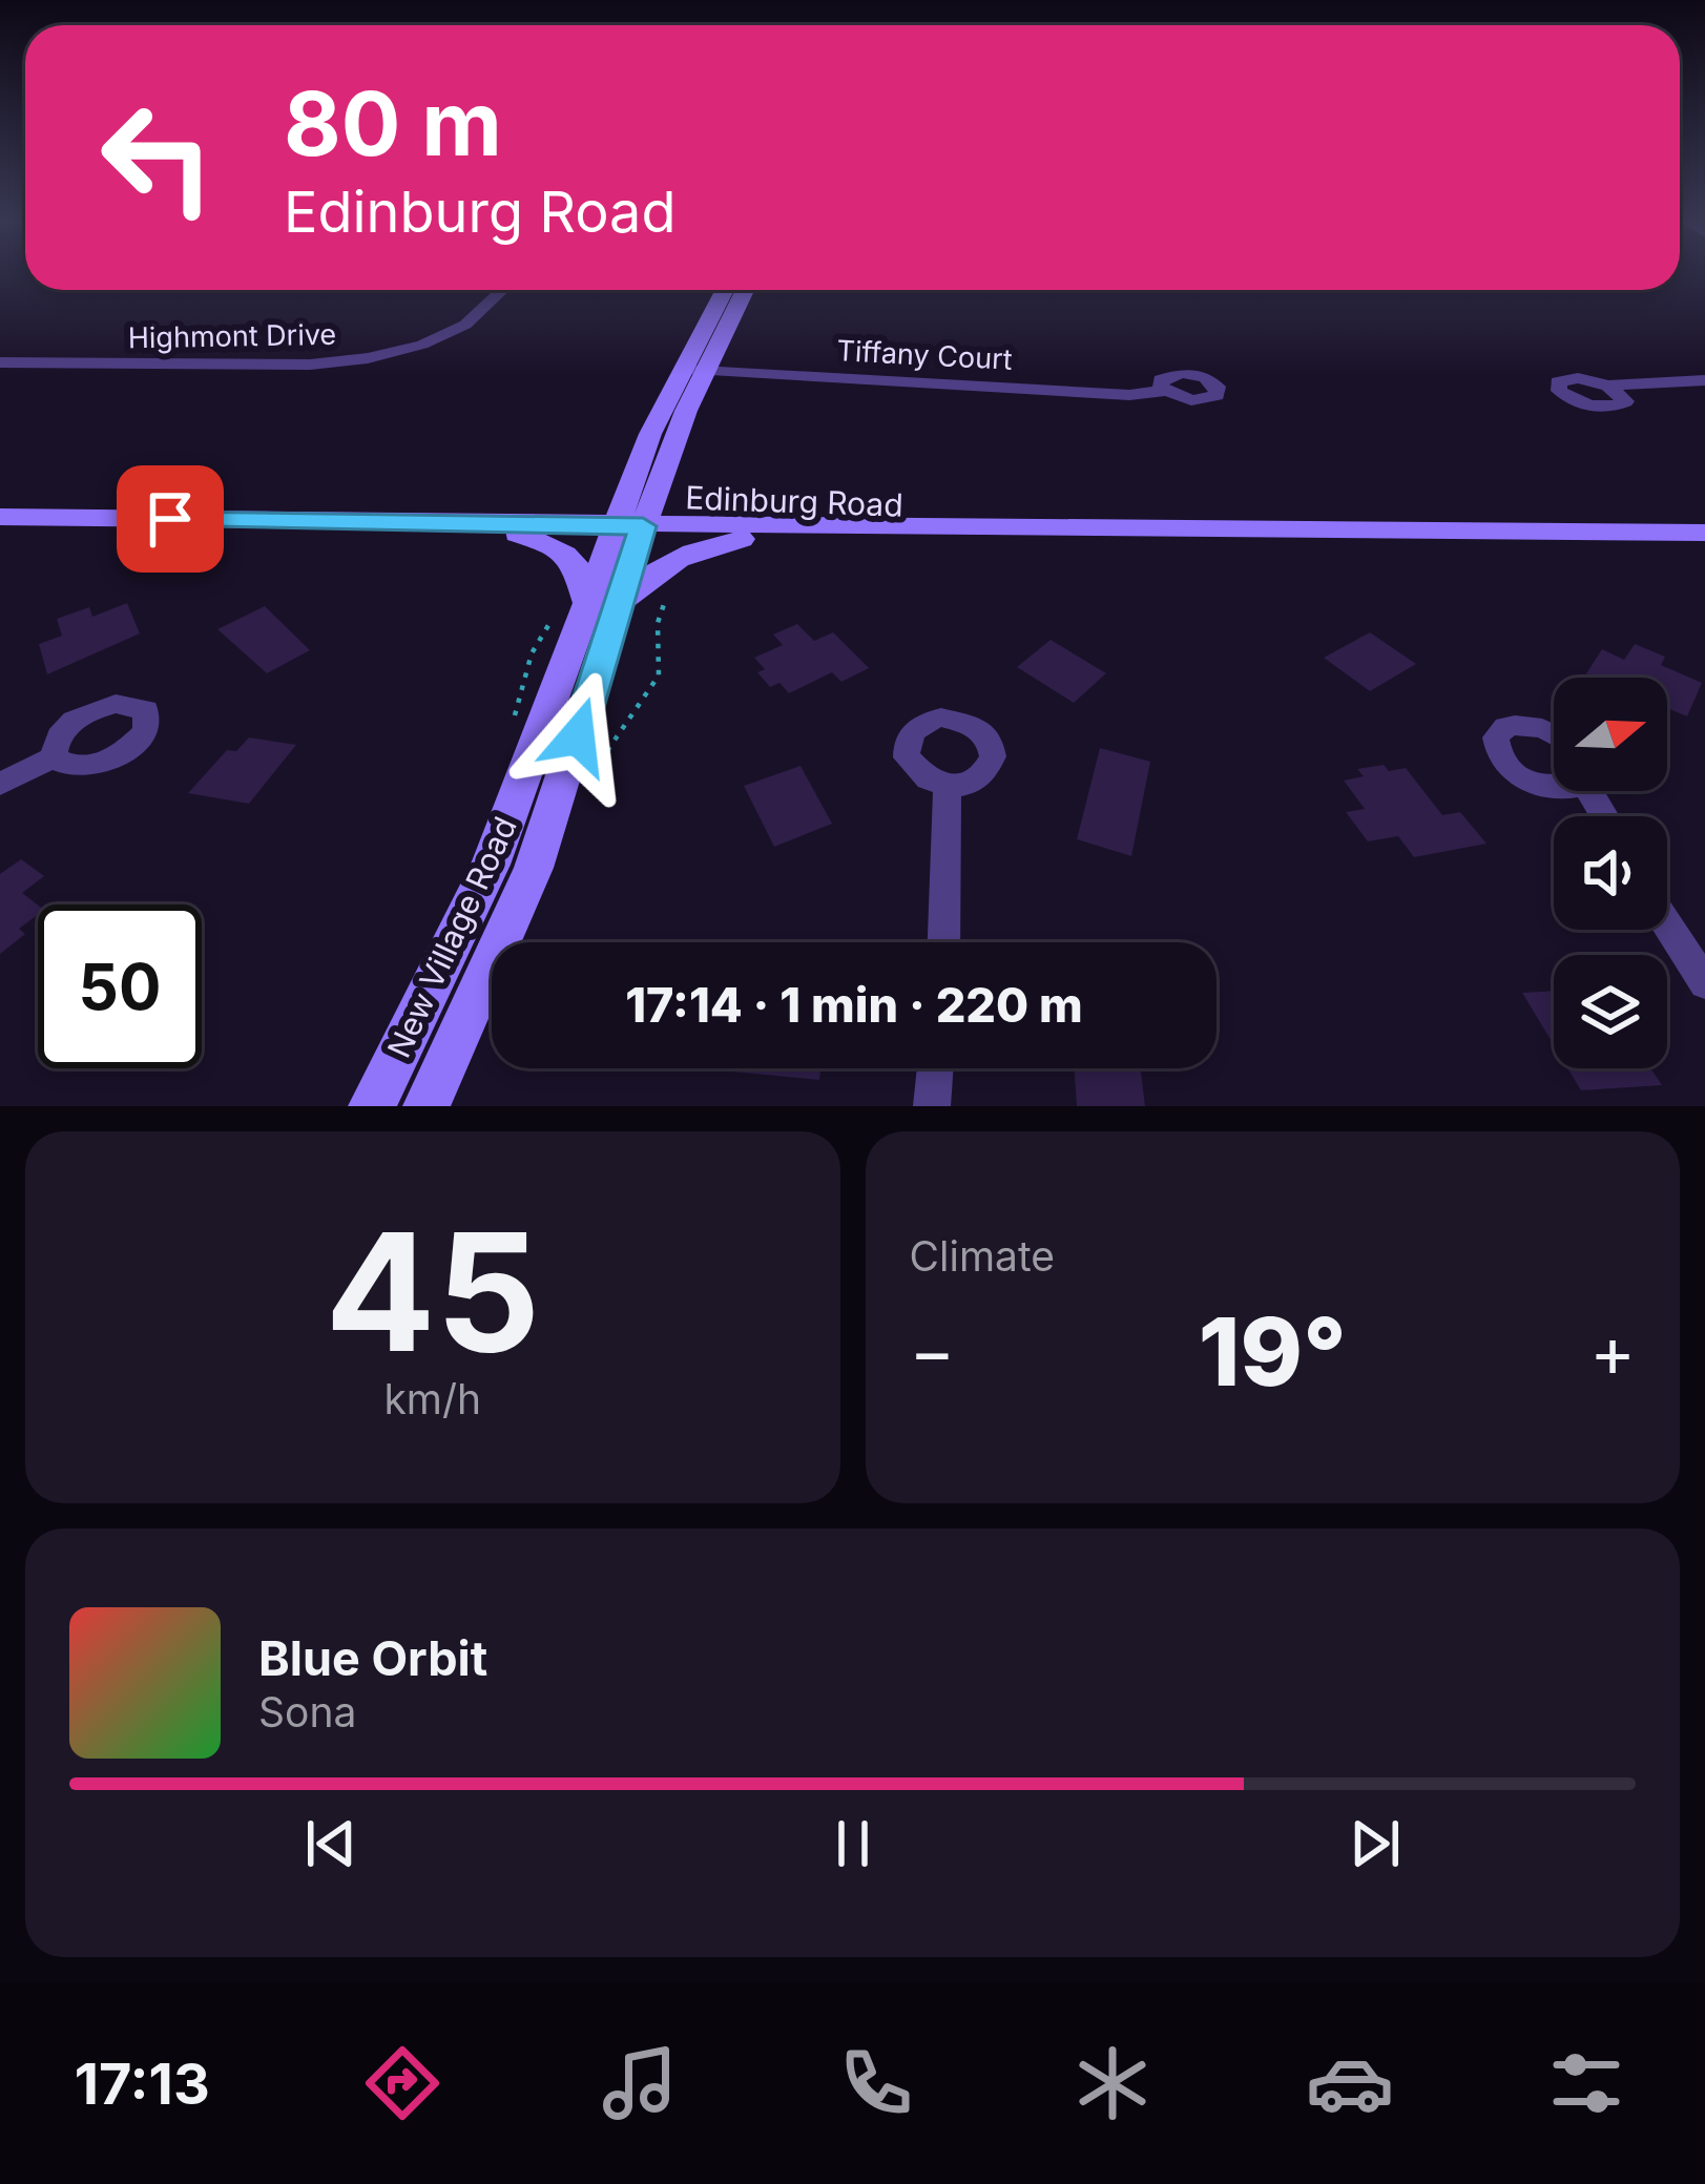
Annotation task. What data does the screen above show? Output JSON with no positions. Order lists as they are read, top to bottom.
{
  "streets": {
    "main road": ["Edinburg Road", "New Village Road"],
    "street": ["Highmont Drive", "Tiffany Court"]
  },
  "crossings": [
    ["Tiffany Court", "New Village Road"],
    ["Edinburg Road", "New Village Road"]
  ],
  "north": "right",
  "page": {
    "turn": ["80 m", "Edinburg Road"],
    "limit": "50",
    "trip": "17:14 · 1 min · 220 m",
    "tile": [
      ["45", "km/h"],
      "Climate"
    ],
    "heat": ["−", "19°", "+"],
    "song": ["Blue Orbit", "Sona"],
    "tabs": "17:13"
  }
}
